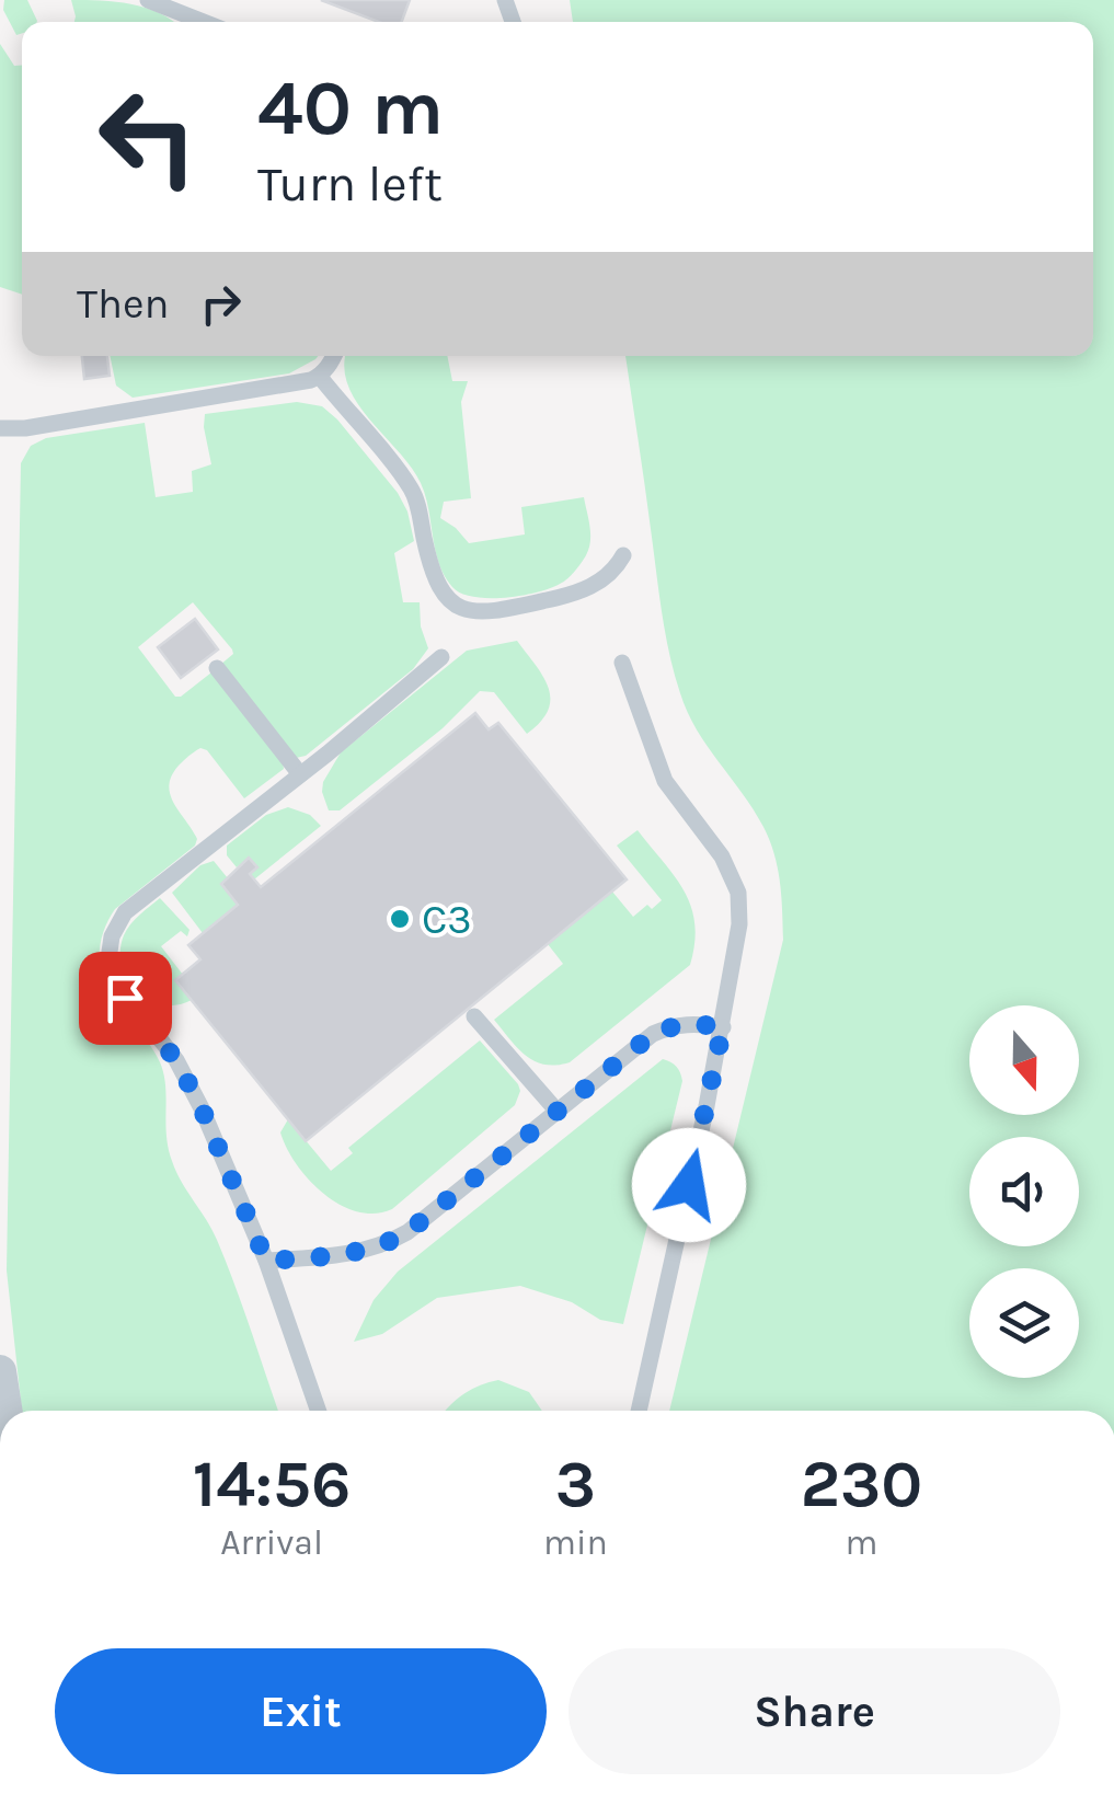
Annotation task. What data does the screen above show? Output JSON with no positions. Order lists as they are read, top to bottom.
{
  "places": ["C3"],
  "north": "bottom",
  "page": {
    "turn": ["40 m", "Turn left"],
    "then": "Then",
    "eta": [
      "14:56",
      "Arrival",
      "3",
      "min",
      "230",
      "m"
    ],
    "buttons": ["Exit", "Share"]
  }
}
